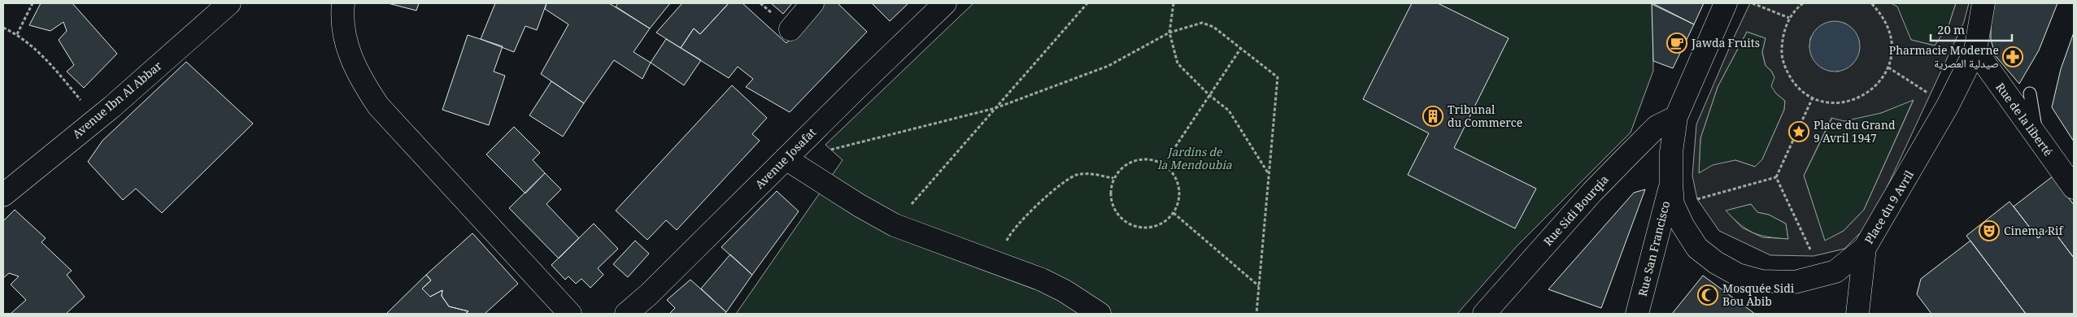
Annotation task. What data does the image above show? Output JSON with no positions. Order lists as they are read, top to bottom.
{
  "streets": {
    "street": [
      "Avenue Ibn Al Abbar",
      "Rue de la liberté",
      "Avenue Josafat",
      "Place du 9 Avril",
      "Rue Sidi Bourqia",
      "Rue San Francisco"
    ]
  },
  "crossings": [
    ["Rue de la liberté", "Place du 9 Avril"],
    ["Place du 9 Avril", "Rue Sidi Bourqia"],
    ["Place du 9 Avril", "Rue San Francisco"]
  ],
  "parks": ["Jardins de la Mendoubia"],
  "places": {
    "cafe": ["Jawda Fruits"],
    "pharmacy": ["Pharmacie Moderne صيدلية العصرية"],
    "building": ["Tribunal du Commerce"],
    "place": ["Place du Grand 9 Avril 1947"],
    "theatre": ["Cinema Rif"],
    "mosque": ["Mosquée Sidi Bou Abib"]
  },
  "scale_bar": "20 m"
}
